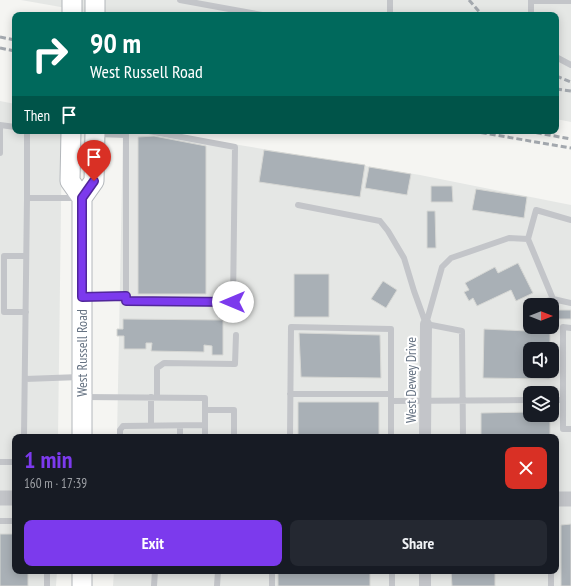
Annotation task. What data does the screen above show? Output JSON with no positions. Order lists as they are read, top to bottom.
{
  "streets": {
    "main road": ["West Russell Road"],
    "street": ["West Dewey Drive"]
  },
  "north": "right",
  "page": {
    "turn": ["90 m", "West Russell Road"],
    "then": "Then",
    "heading": ["1 min", "160 m · 17:39"],
    "buttons": ["Exit", "Share"]
  }
}
